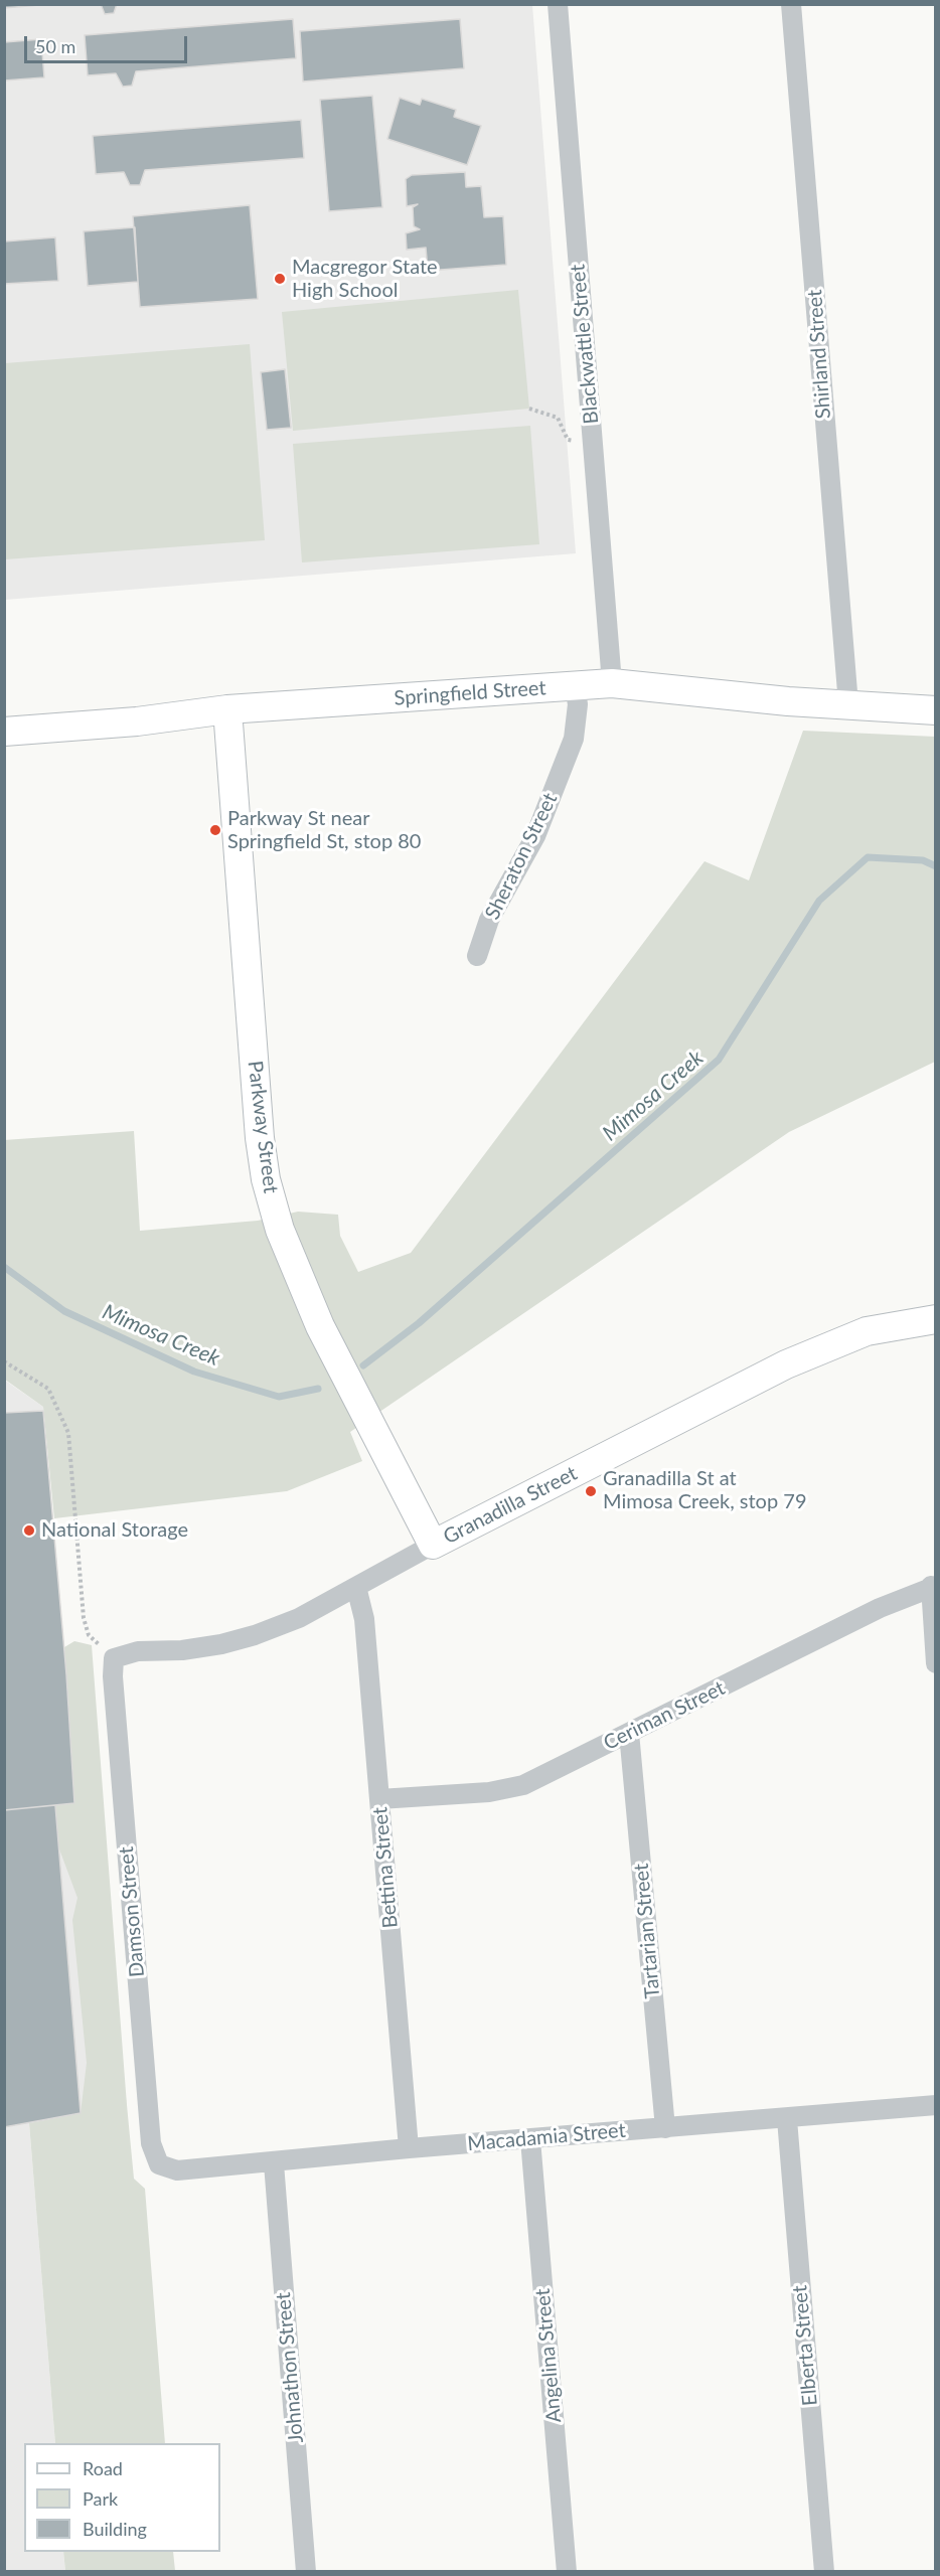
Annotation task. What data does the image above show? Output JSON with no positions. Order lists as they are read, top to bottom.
{
  "streets": {
    "street": [
      "Blackwattle Street",
      "Shirland Street",
      "Springfield Street",
      "Sheraton Street",
      "Parkway Street",
      "Granadilla Street",
      "Ceriman Street",
      "Bettina Street",
      "Damson Street",
      "Tartarian Street",
      "Macadamia Street",
      "Elberta Street",
      "Angelina Street",
      "Johnathon Street"
    ]
  },
  "crossings": [
    ["Blackwattle Street", "Springfield Street"],
    ["Shirland Street", "Springfield Street"],
    ["Springfield Street", "Sheraton Street"],
    ["Springfield Street", "Parkway Street"],
    ["Parkway Street", "Granadilla Street"],
    ["Granadilla Street", "Bettina Street"],
    ["Granadilla Street", "Damson Street"],
    ["Ceriman Street", "Bettina Street"],
    ["Ceriman Street", "Tartarian Street"],
    ["Bettina Street", "Macadamia Street"],
    ["Damson Street", "Macadamia Street"],
    ["Tartarian Street", "Macadamia Street"],
    ["Macadamia Street", "Elberta Street"],
    ["Macadamia Street", "Angelina Street"],
    ["Macadamia Street", "Johnathon Street"]
  ],
  "water": ["Mimosa Creek"],
  "places": [
    "Macgregor State High School",
    "Parkway St near Springfield St, stop 80",
    "Granadilla St at Mimosa Creek, stop 79",
    "National Storage"
  ],
  "legend": ["Road", "Park", "Building"],
  "scale_bar": "50 m"
}
